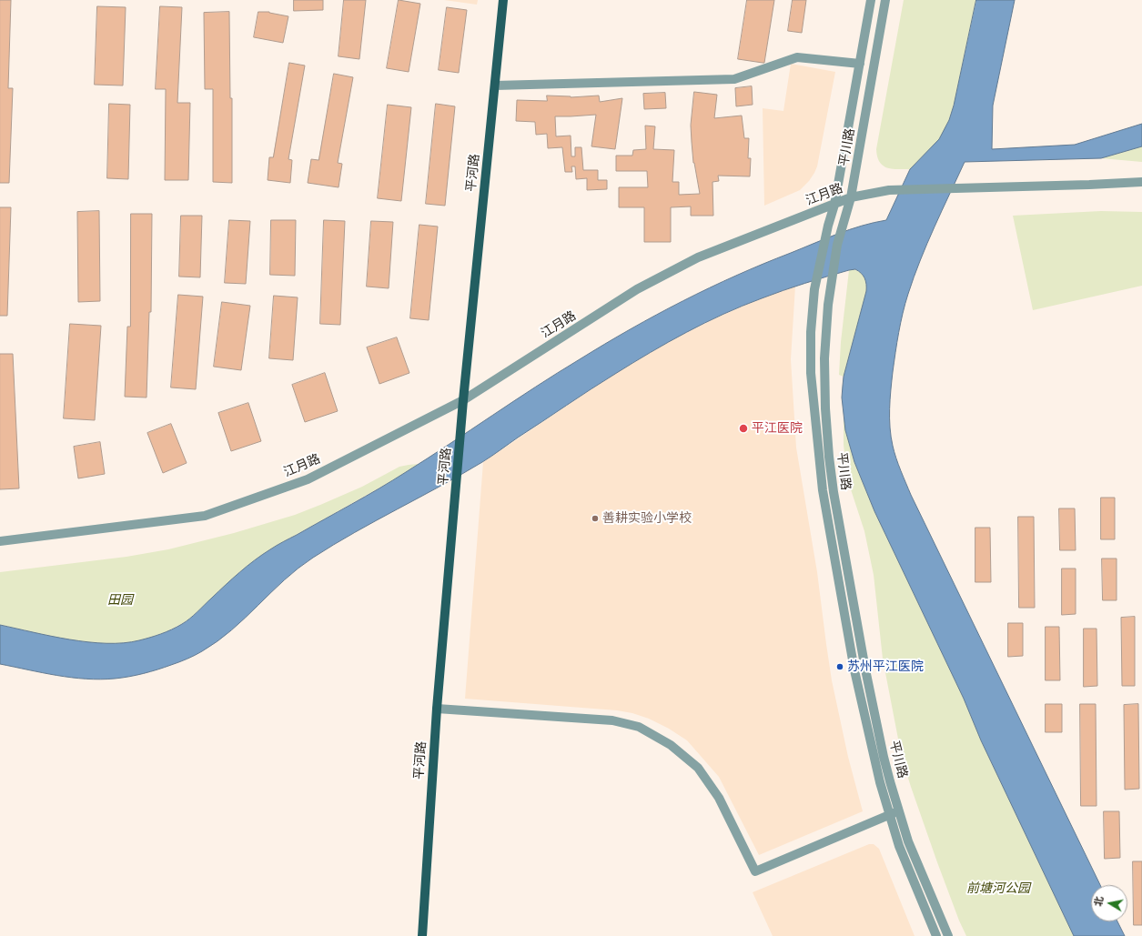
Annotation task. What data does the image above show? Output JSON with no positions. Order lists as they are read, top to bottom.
{
  "streets": {
    "main road": ["平河路"],
    "street": ["平川路", "江月路"]
  },
  "crossings": [
    ["平川路", "江月路"],
    ["平河路", "江月路"]
  ],
  "parks": ["田园", "前塘河公园"],
  "places": ["平江医院", "善耕实验小学校", "苏州平江医院"],
  "north": "left"
}
